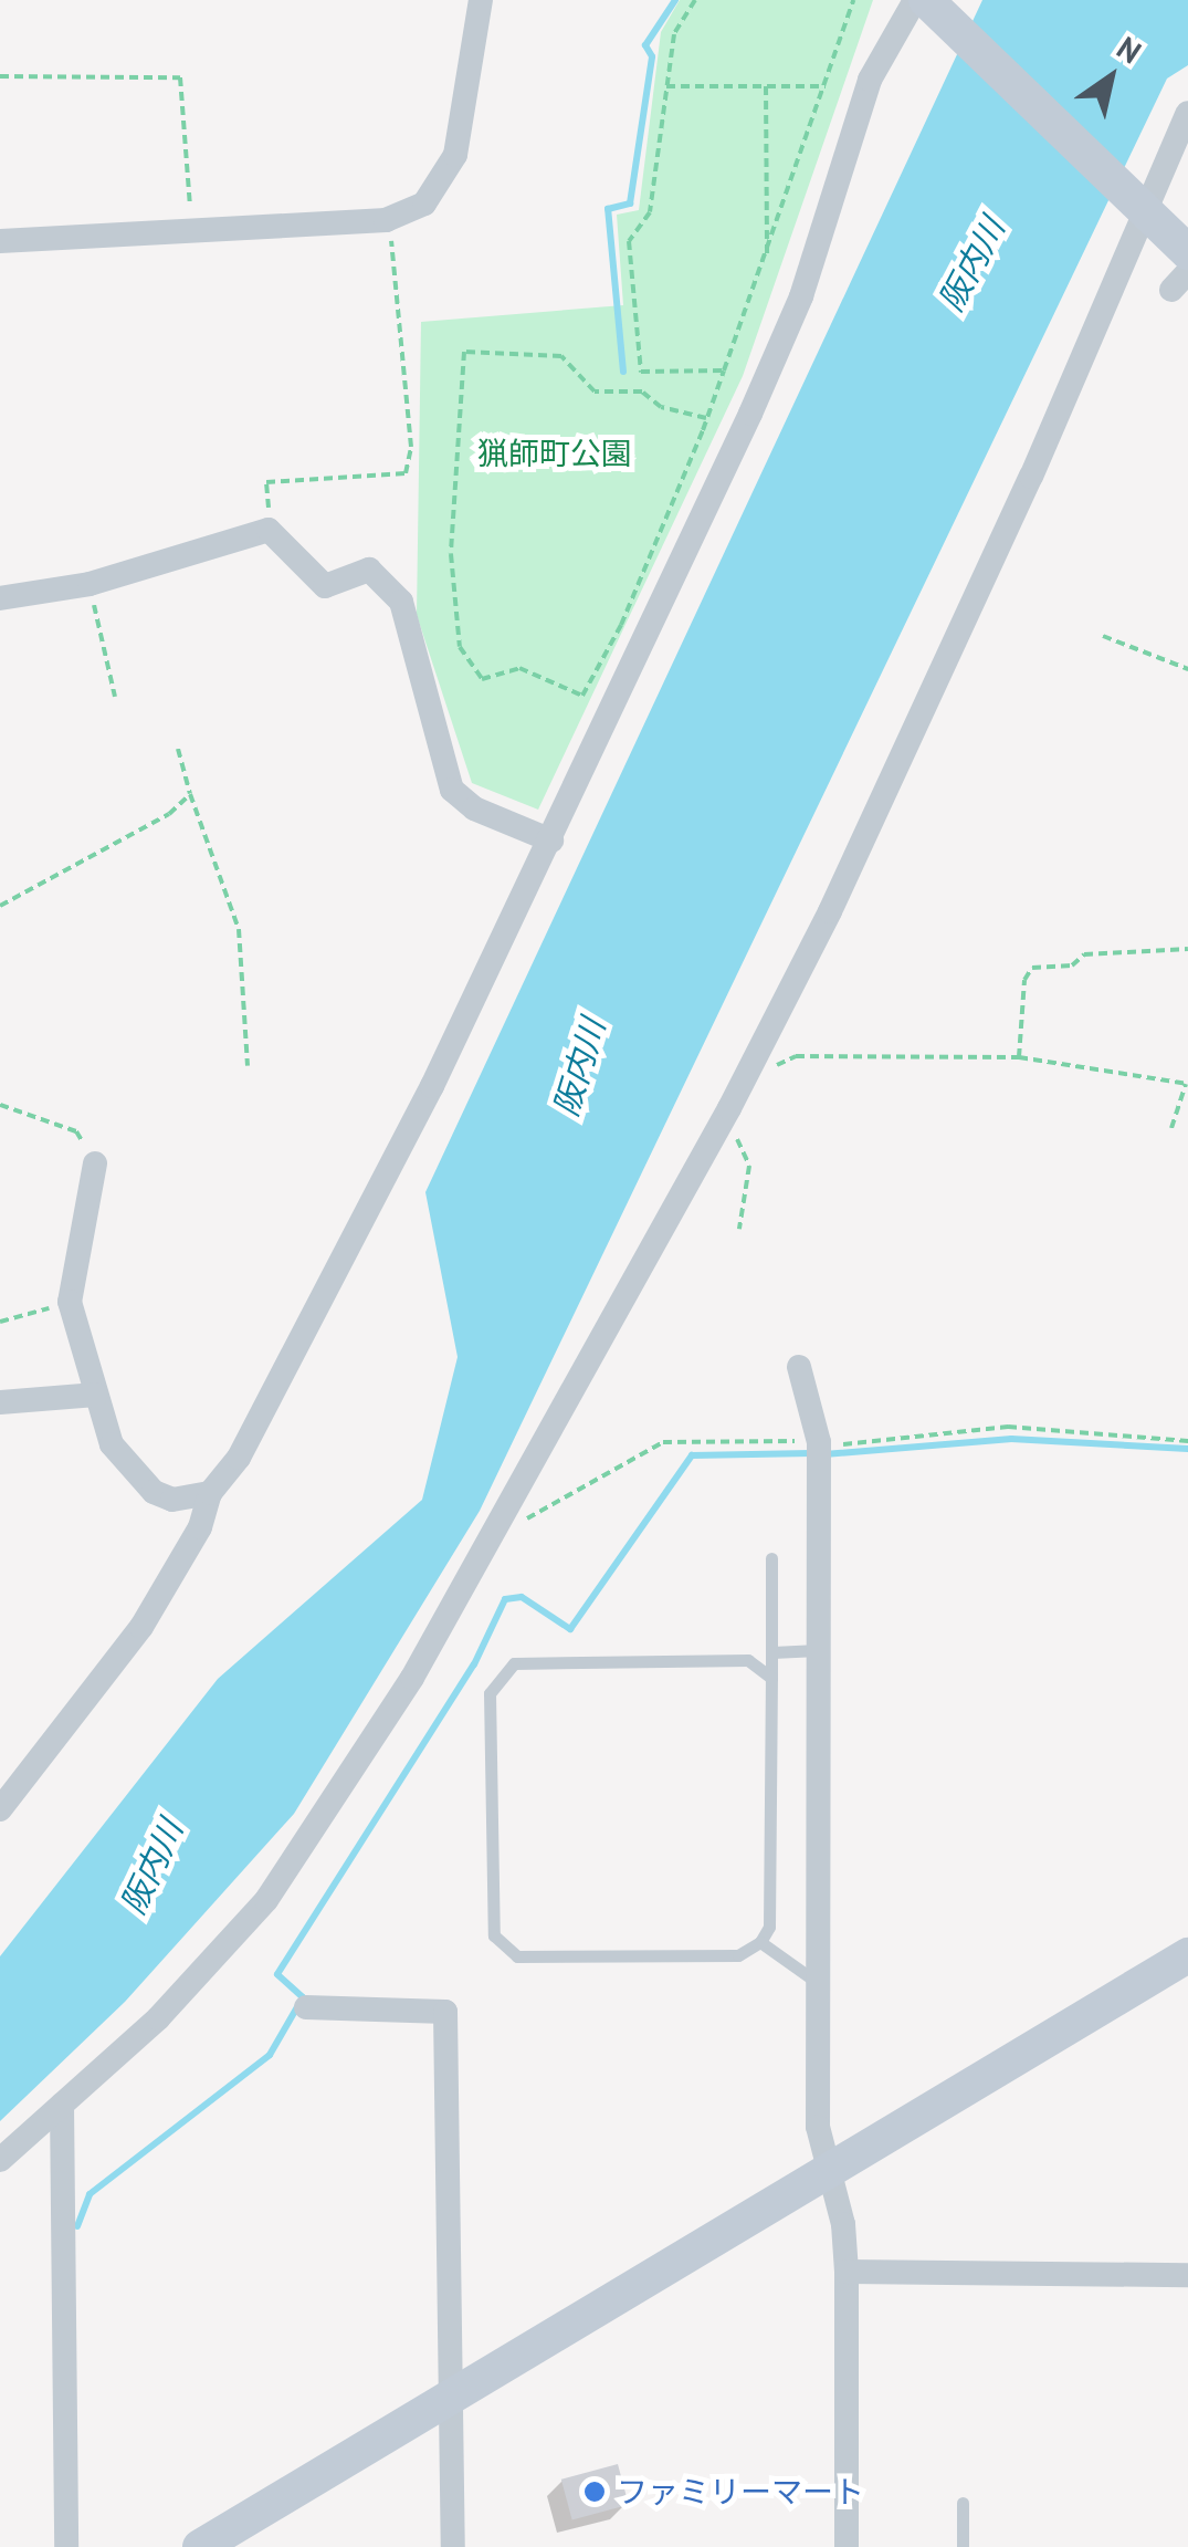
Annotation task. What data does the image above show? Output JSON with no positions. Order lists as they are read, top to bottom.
{
  "water": ["阪内川"],
  "parks": ["猟師町公園"],
  "places": ["ファミリーマート"],
  "north": "top right"
}
